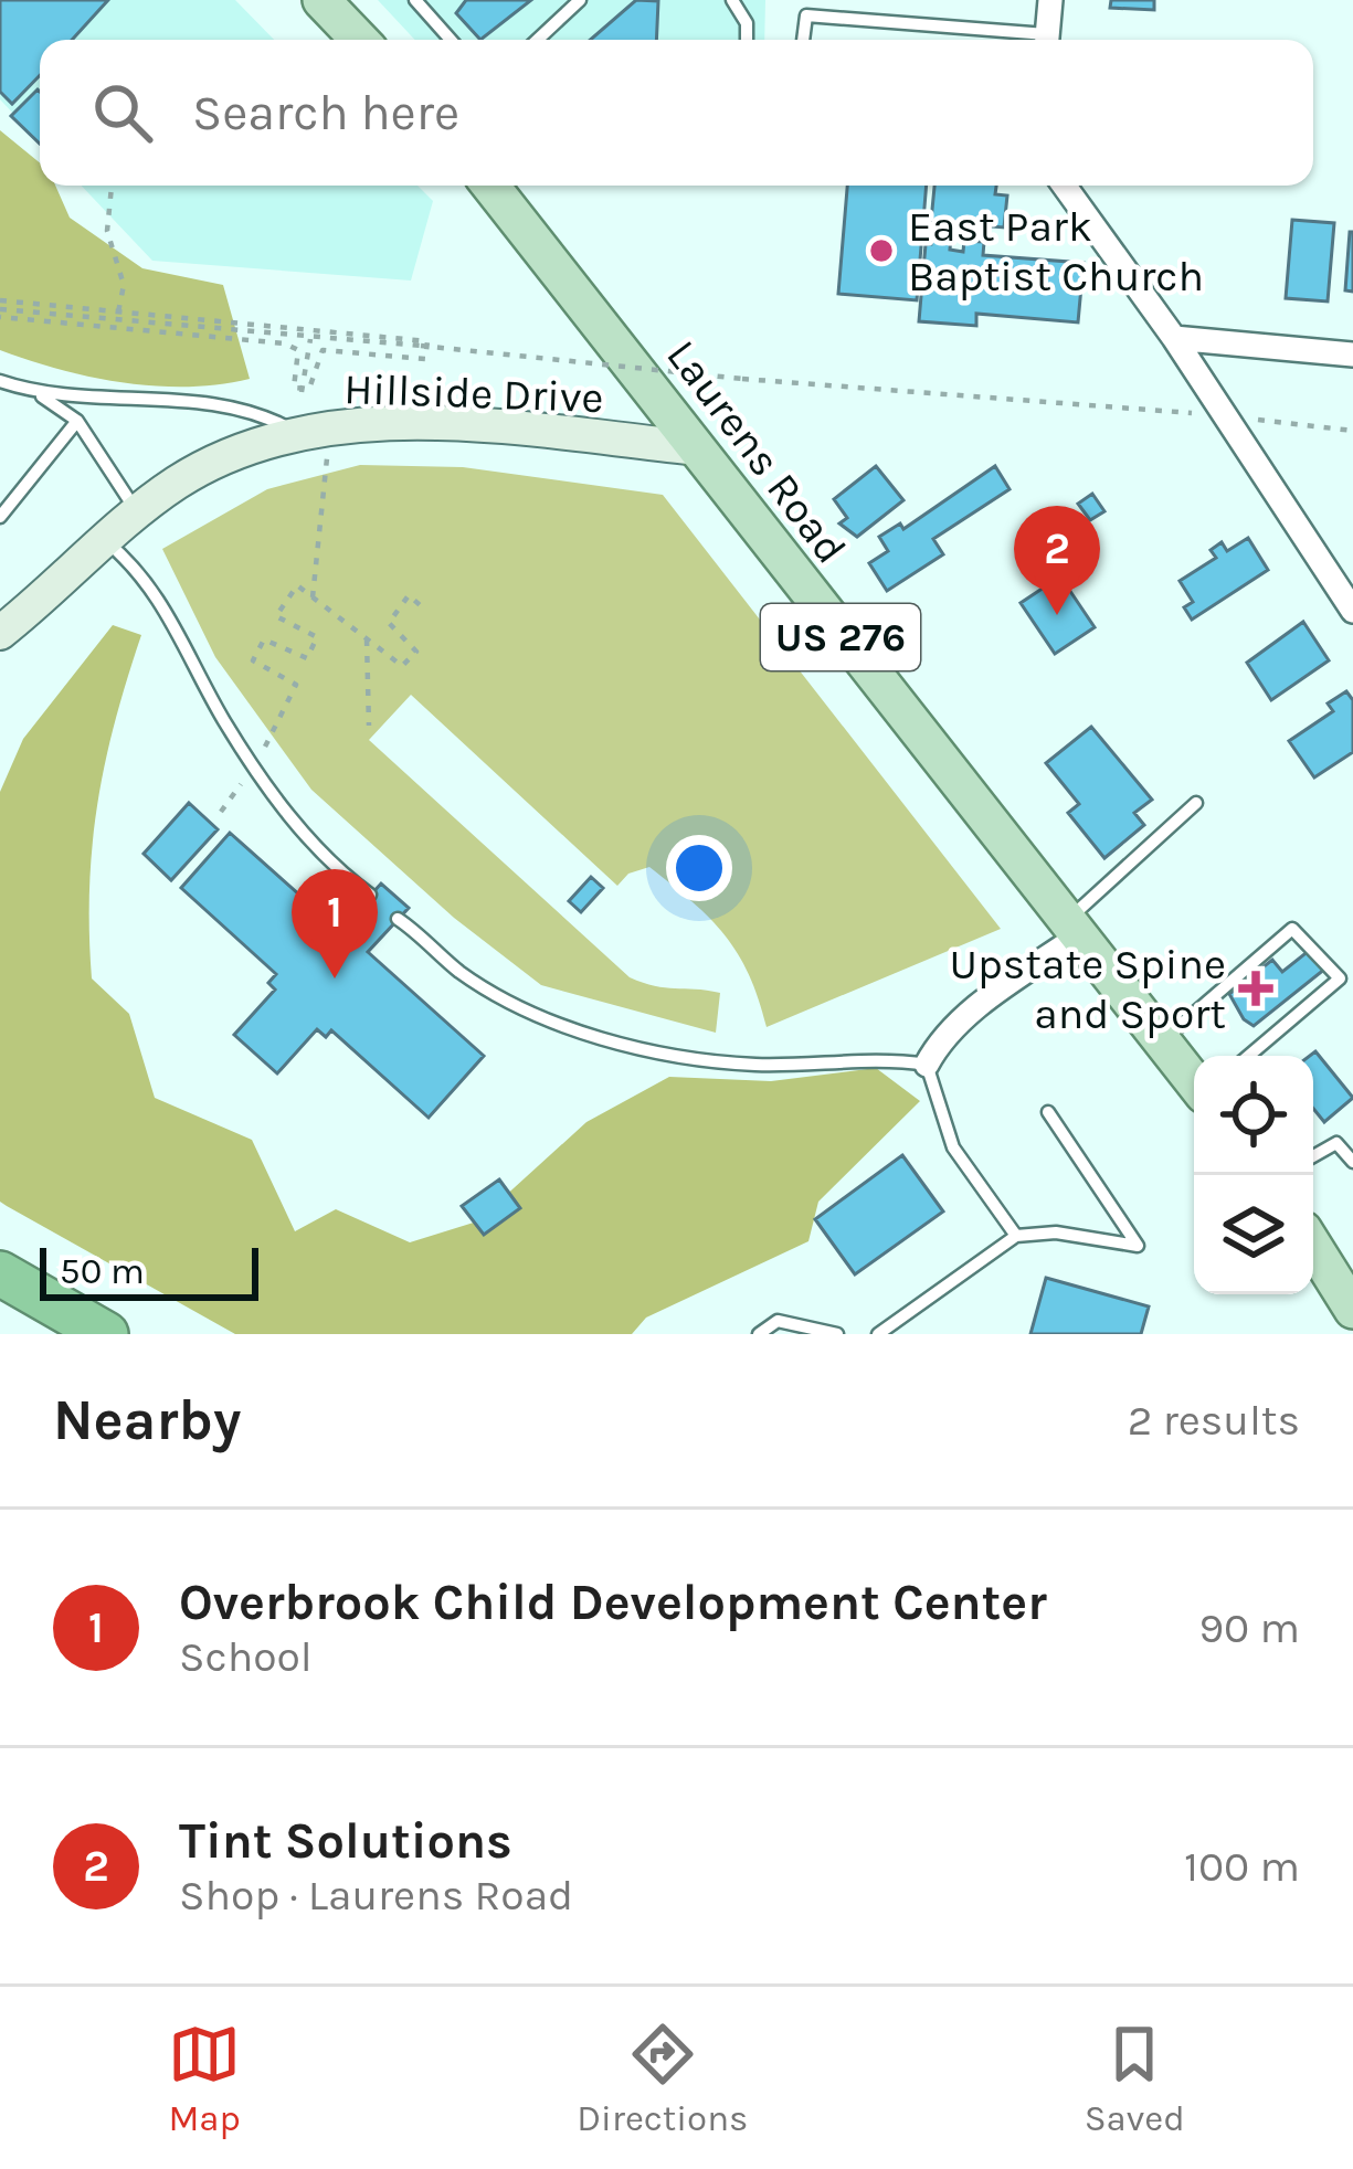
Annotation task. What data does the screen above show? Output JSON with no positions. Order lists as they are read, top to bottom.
{
  "streets": {
    "main road": ["Laurens Road", "US 276"],
    "street": ["Hillside Drive"]
  },
  "crossings": [
    ["Hillside Drive", "Laurens Road"]
  ],
  "places": {
    "other": ["East Park Baptist Church"],
    "health": ["Upstate Spine and Sport"]
  },
  "scale_bar": "50 m",
  "page": {
    "search": "Search here",
    "pins": ["2", "1"],
    "scale": "50 m",
    "heading": ["Nearby", "2 results"],
    "list": [
      {
        "mark": "1",
        "name": "Overbrook Child Development Center",
        "note": "School",
        "value": "90 m"
      },
      {
        "mark": "2",
        "name": "Tint Solutions",
        "note": "Shop · Laurens Road",
        "value": "100 m"
      }
    ],
    "nav": ["Map", "Directions", "Saved"]
  }
}
